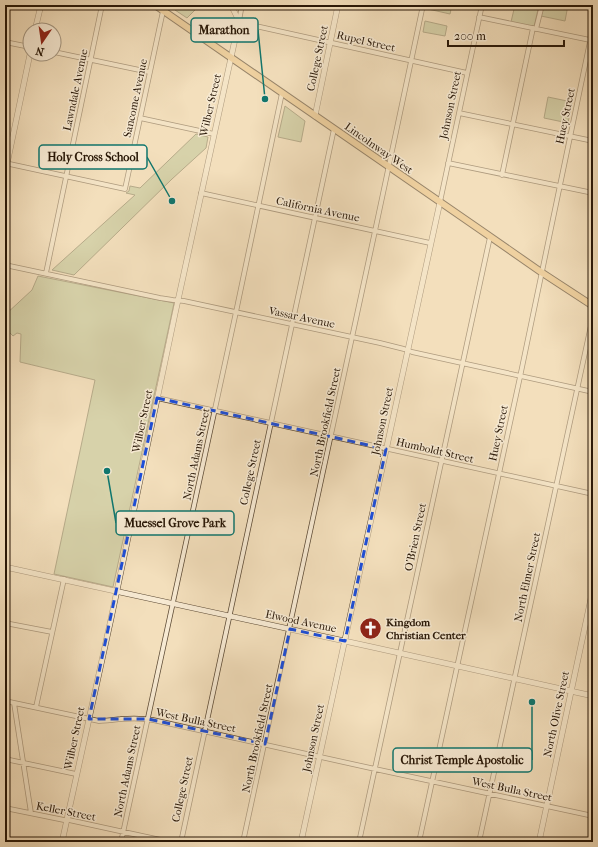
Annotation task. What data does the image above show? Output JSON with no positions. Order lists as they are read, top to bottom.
{
  "streets": {
    "main road": ["Lincolnway West"],
    "street": [
      "Rupel Street",
      "College Street",
      "Lawndale Avenue",
      "Sancome Avenue",
      "Wilber Street",
      "Johnson Street",
      "Huey Street",
      "California Avenue",
      "Vassar Avenue",
      "North Brookfield Street",
      "Humboldt Street",
      "North Adams Street",
      "O'Brien Street",
      "North Elmer Street",
      "Elwood Avenue",
      "North Olive Street",
      "West Bulla Street",
      "Keller Street"
    ]
  },
  "crossings": [
    ["Rupel Street", "College Street"],
    ["Rupel Street", "Wilber Street"],
    ["Rupel Street", "Johnson Street"],
    ["Rupel Street", "North Brookfield Street"],
    ["College Street", "Lincolnway West"],
    ["College Street", "California Avenue"],
    ["College Street", "Vassar Avenue"],
    ["College Street", "Humboldt Street"],
    ["College Street", "Elwood Avenue"],
    ["College Street", "West Bulla Street"],
    ["Lawndale Avenue", "Sancome Avenue"],
    ["Lawndale Avenue", "Vassar Avenue"],
    ["Sancome Avenue", "Lincolnway West"],
    ["Wilber Street", "Lincolnway West"],
    ["Wilber Street", "California Avenue"],
    ["Wilber Street", "Vassar Avenue"],
    ["Wilber Street", "Humboldt Street"],
    ["Wilber Street", "Elwood Avenue"],
    ["Wilber Street", "West Bulla Street"],
    ["Wilber Street", "Keller Street"],
    ["Johnson Street", "Lincolnway West"],
    ["Johnson Street", "California Avenue"],
    ["Johnson Street", "Vassar Avenue"],
    ["Johnson Street", "Humboldt Street"],
    ["Johnson Street", "Elwood Avenue"],
    ["Johnson Street", "West Bulla Street"],
    ["Huey Street", "Lincolnway West"],
    ["Huey Street", "Vassar Avenue"],
    ["Huey Street", "Humboldt Street"],
    ["Huey Street", "Elwood Avenue"],
    ["Huey Street", "West Bulla Street"],
    ["Lincolnway West", "North Brookfield Street"],
    ["Lincolnway West", "North Adams Street"],
    ["Lincolnway West", "O'Brien Street"],
    ["California Avenue", "North Brookfield Street"],
    ["California Avenue", "North Adams Street"],
    ["Vassar Avenue", "North Brookfield Street"],
    ["Vassar Avenue", "North Adams Street"],
    ["Vassar Avenue", "O'Brien Street"],
    ["Vassar Avenue", "North Elmer Street"],
    ["North Brookfield Street", "Humboldt Street"],
    ["North Brookfield Street", "Elwood Avenue"],
    ["North Brookfield Street", "West Bulla Street"],
    ["Humboldt Street", "North Adams Street"],
    ["Humboldt Street", "O'Brien Street"],
    ["Humboldt Street", "North Elmer Street"],
    ["North Adams Street", "Elwood Avenue"],
    ["North Adams Street", "West Bulla Street"],
    ["North Adams Street", "Keller Street"],
    ["O'Brien Street", "Elwood Avenue"],
    ["O'Brien Street", "West Bulla Street"],
    ["North Elmer Street", "Elwood Avenue"],
    ["North Elmer Street", "West Bulla Street"],
    ["Elwood Avenue", "North Olive Street"],
    ["North Olive Street", "West Bulla Street"]
  ],
  "places": {
    "other": [
      "Marathon",
      "Holy Cross School",
      "Muessel Grove Park",
      "Christ Temple Apostolic"
    ],
    "church": ["Kingdom Christian Center"]
  },
  "scale_bar": "200 m",
  "north": "bottom"
}
